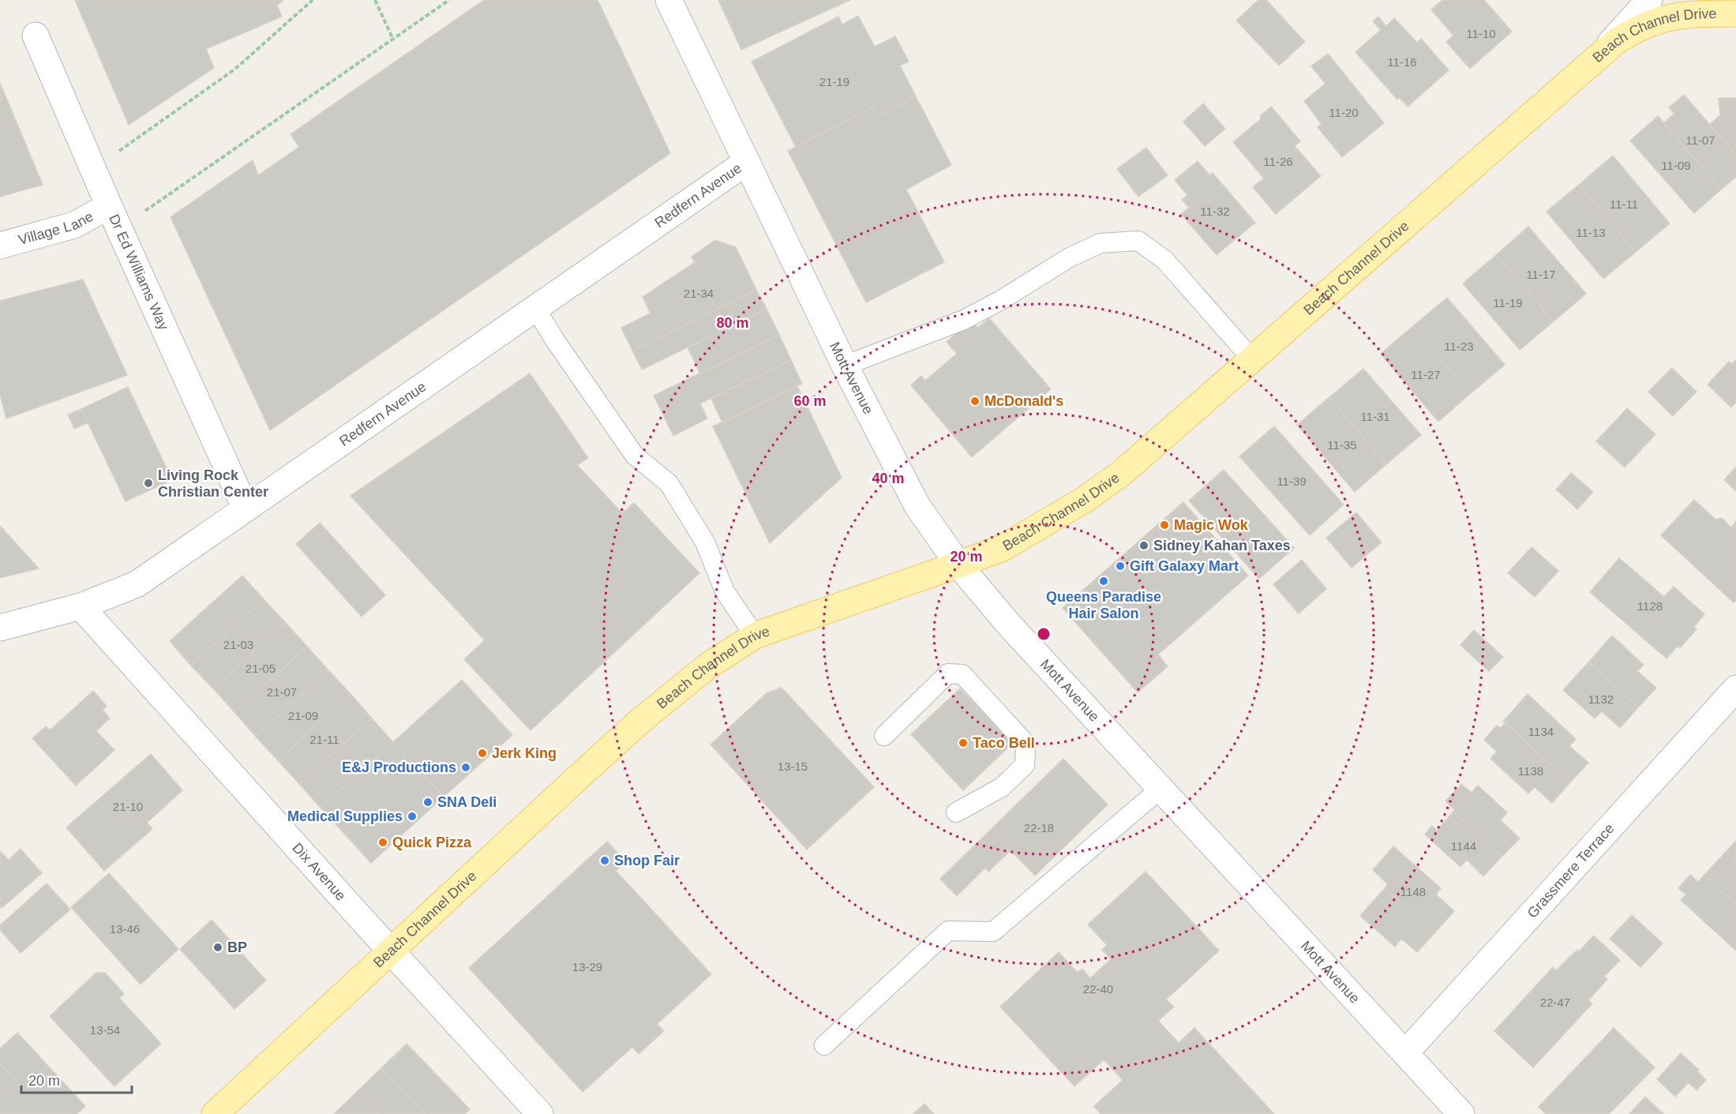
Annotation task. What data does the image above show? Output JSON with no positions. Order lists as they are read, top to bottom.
{
  "streets": {
    "main road": ["Beach Channel Drive"],
    "street": [
      "Redfern Avenue",
      "Village Lane",
      "Dr Ed Williams Way",
      "Mott Avenue",
      "Grassmere Terrace",
      "Dix Avenue"
    ]
  },
  "crossings": [
    ["Beach Channel Drive", "Mott Avenue"],
    ["Beach Channel Drive", "Dix Avenue"],
    ["Redfern Avenue", "Dr Ed Williams Way"],
    ["Redfern Avenue", "Mott Avenue"],
    ["Redfern Avenue", "Dix Avenue"],
    ["Village Lane", "Dr Ed Williams Way"],
    ["Mott Avenue", "Grassmere Terrace"]
  ],
  "places": [
    "McDonald's",
    "Living Rock Christian Center",
    "Magic Wok",
    "Sidney Kahan Taxes",
    "Gift Galaxy Mart",
    "Queens Paradise Hair Salon",
    "Taco Bell",
    "Jerk King",
    "E&J Productions",
    "SNA Deli",
    "Medical Supplies",
    "Quick Pizza",
    "Shop Fair",
    "BP"
  ],
  "house_numbers": [
    "11-10",
    "11-16",
    "21-19",
    "11-20",
    "11-07",
    "11-26",
    "11-09",
    "11-11",
    "11-32",
    "11-13",
    "11-17",
    "21-34",
    "11-19",
    "11-23",
    "11-27",
    "11-31",
    "11-35",
    "11-39",
    "1128",
    "21-03",
    "21-05",
    "21-07",
    "1132",
    "21-09",
    "1134",
    "21-11",
    "13-15",
    "1138",
    "21-10",
    "22-18",
    "1144",
    "1148",
    "13-46",
    "13-29",
    "22-40",
    "22-47",
    "13-54"
  ],
  "scale_bar": "20 m",
  "rings": [
    "80 m",
    "60 m",
    "40 m",
    "20 m"
  ]
}
